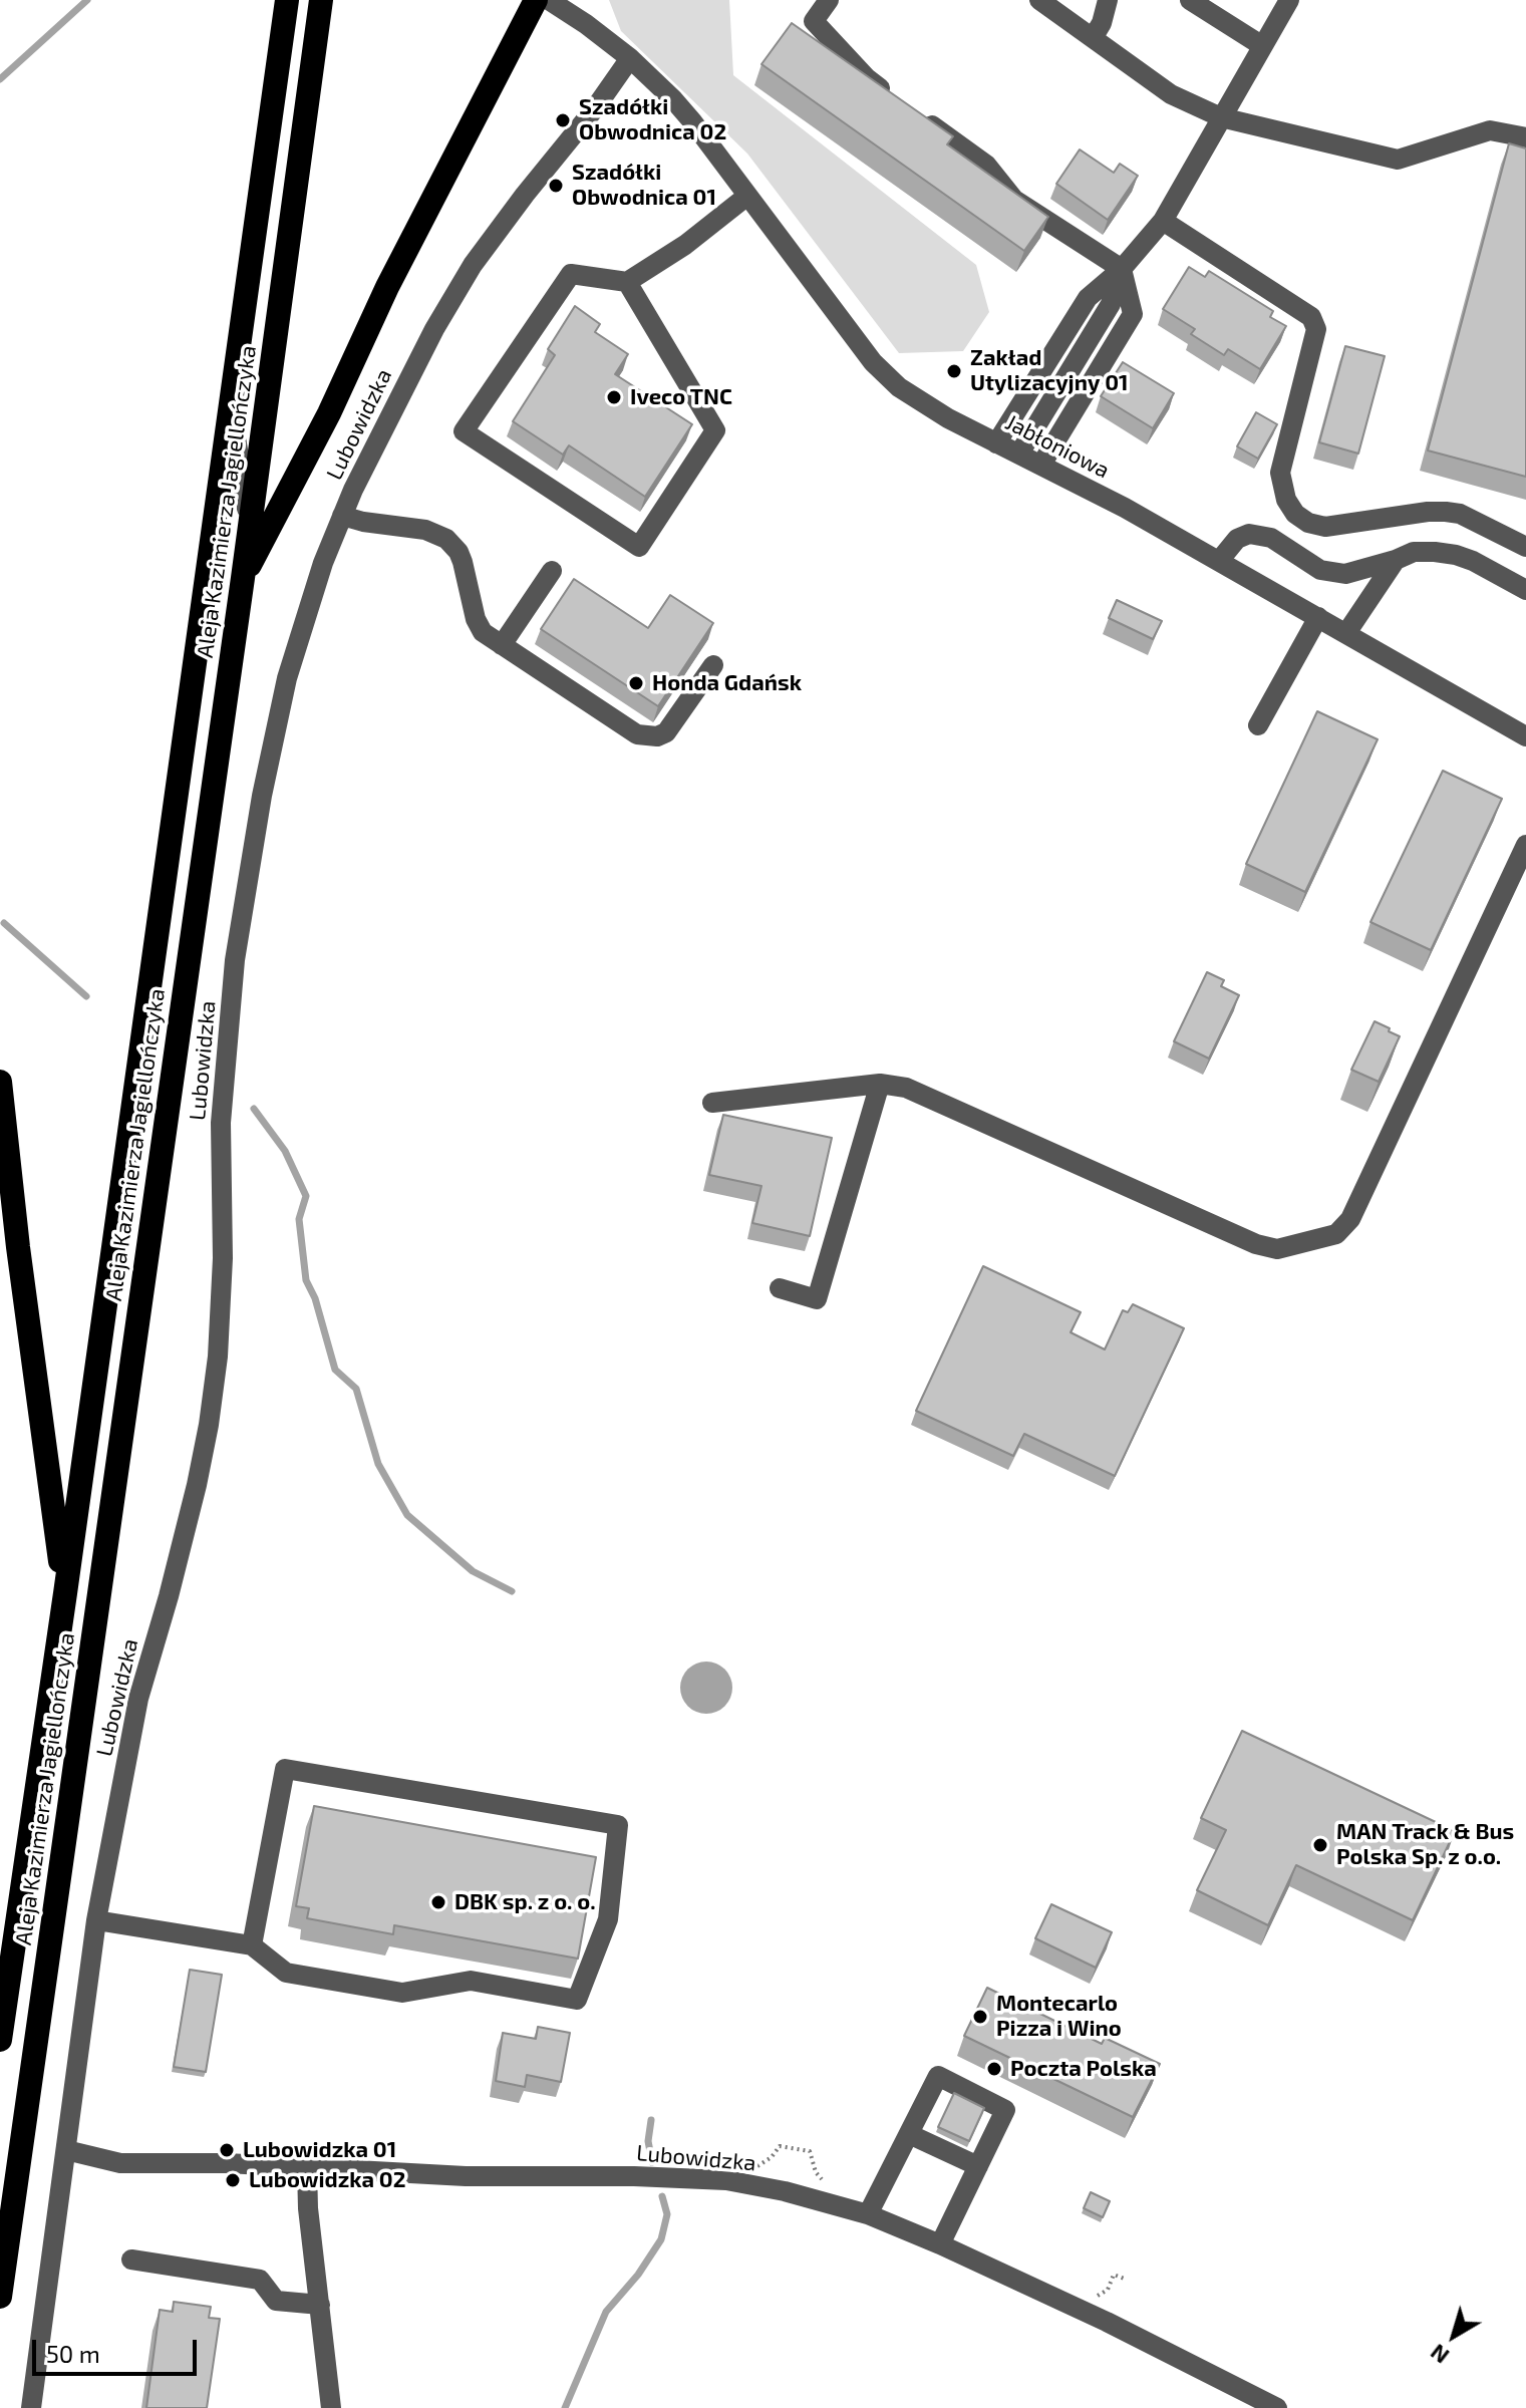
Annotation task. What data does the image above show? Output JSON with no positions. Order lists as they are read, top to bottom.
{
  "streets": {
    "highway": ["Aleja Kazimierza Jagiellończyka"],
    "street": ["Lubowidzka", "Jabłoniowa"]
  },
  "crossings": [
    ["Lubowidzka", "Jabłoniowa"]
  ],
  "places": [
    "Szadółki Obwodnica 02",
    "Szadółki Obwodnica 01",
    "Zakład Utylizacyjny 01",
    "Iveco TNC",
    "Honda Gdańsk",
    "MAN Track & Bus Polska Sp. z o.o.",
    "DBK sp. z o. o.",
    "Montecarlo Pizza i Wino",
    "Poczta Polska",
    "Lubowidzka 01",
    "Lubowidzka 02"
  ],
  "scale_bar": "50 m",
  "north": "bottom left"
}
